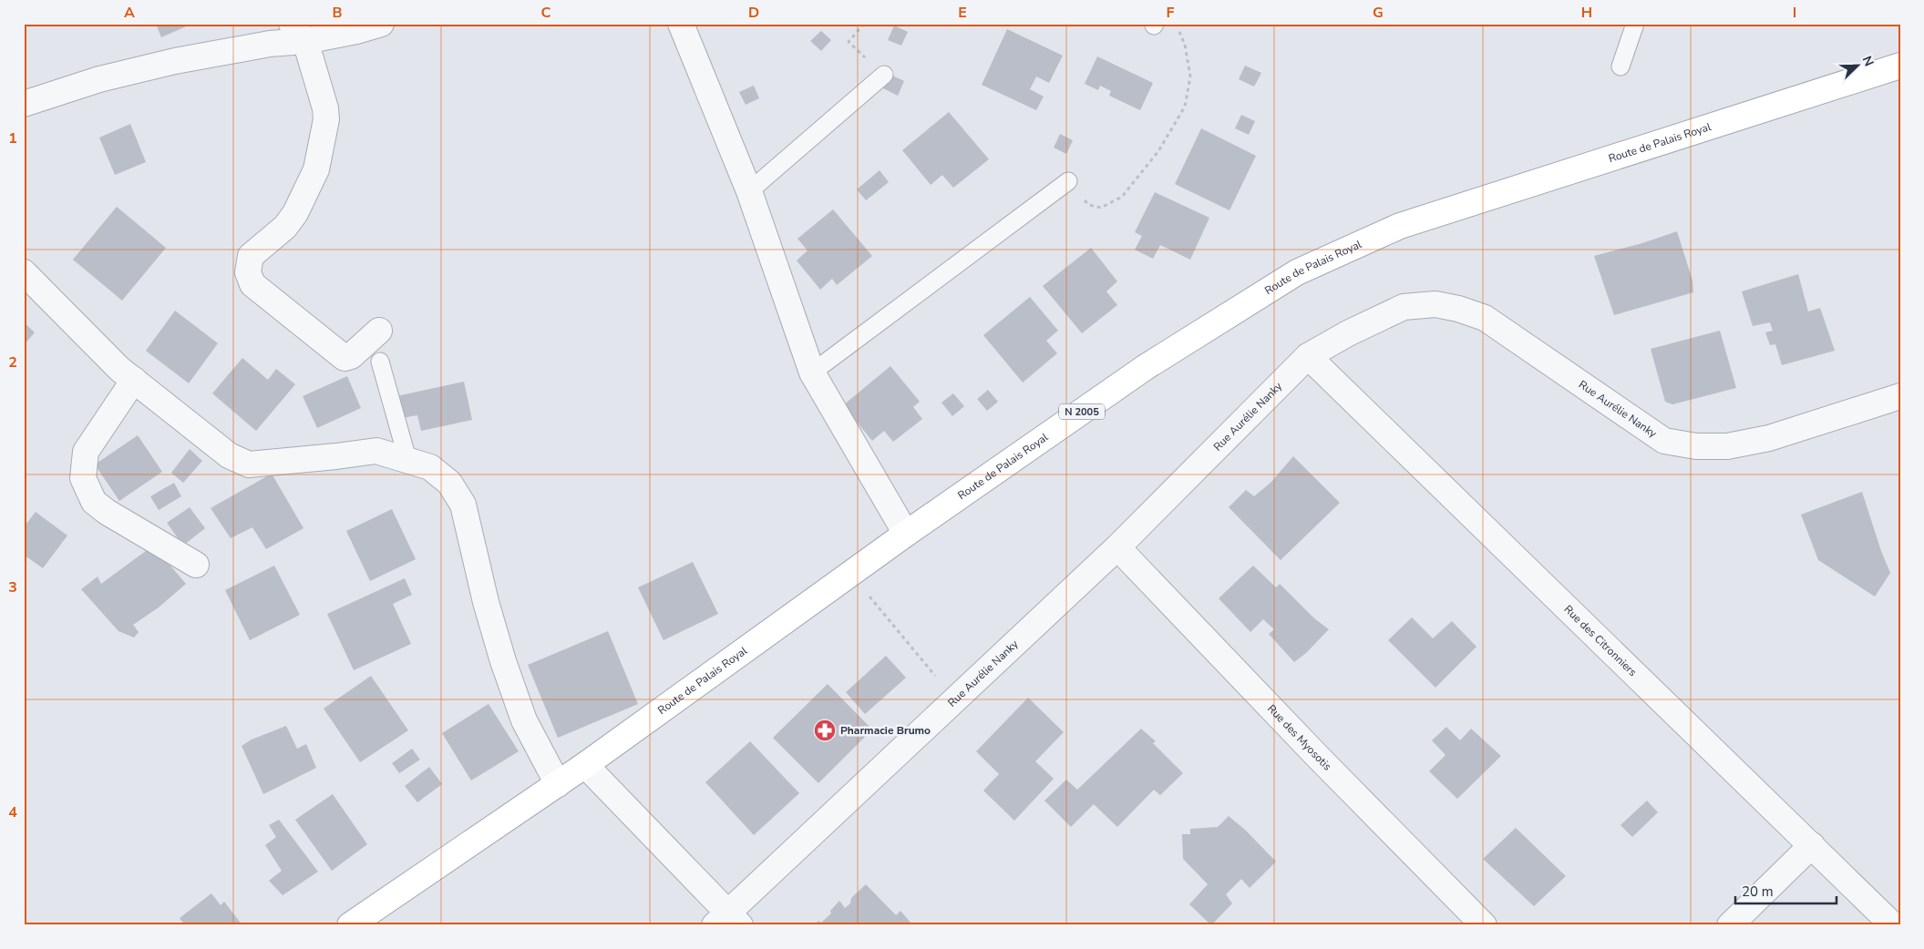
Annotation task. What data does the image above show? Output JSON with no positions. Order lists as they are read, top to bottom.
{
  "streets": {
    "main road": ["Route de Palais Royal", "N 2005"],
    "street": ["Rue Aurélie Nanky", "Rue des Citronniers", "Rue des Myosotis"]
  },
  "crossings": [
    ["Rue Aurélie Nanky", "Rue des Citronniers"],
    ["Rue Aurélie Nanky", "Rue des Myosotis"]
  ],
  "places": {
    "pharmacy": ["Pharmacie Brumo"]
  },
  "scale_bar": "20 m",
  "north": "top right",
  "grid": {
    "columns": [
      "A",
      "B",
      "C",
      "D",
      "E",
      "F",
      "G",
      "H",
      "I"
    ],
    "rows": [
      "1",
      "2",
      "3",
      "4"
    ]
  }
}
